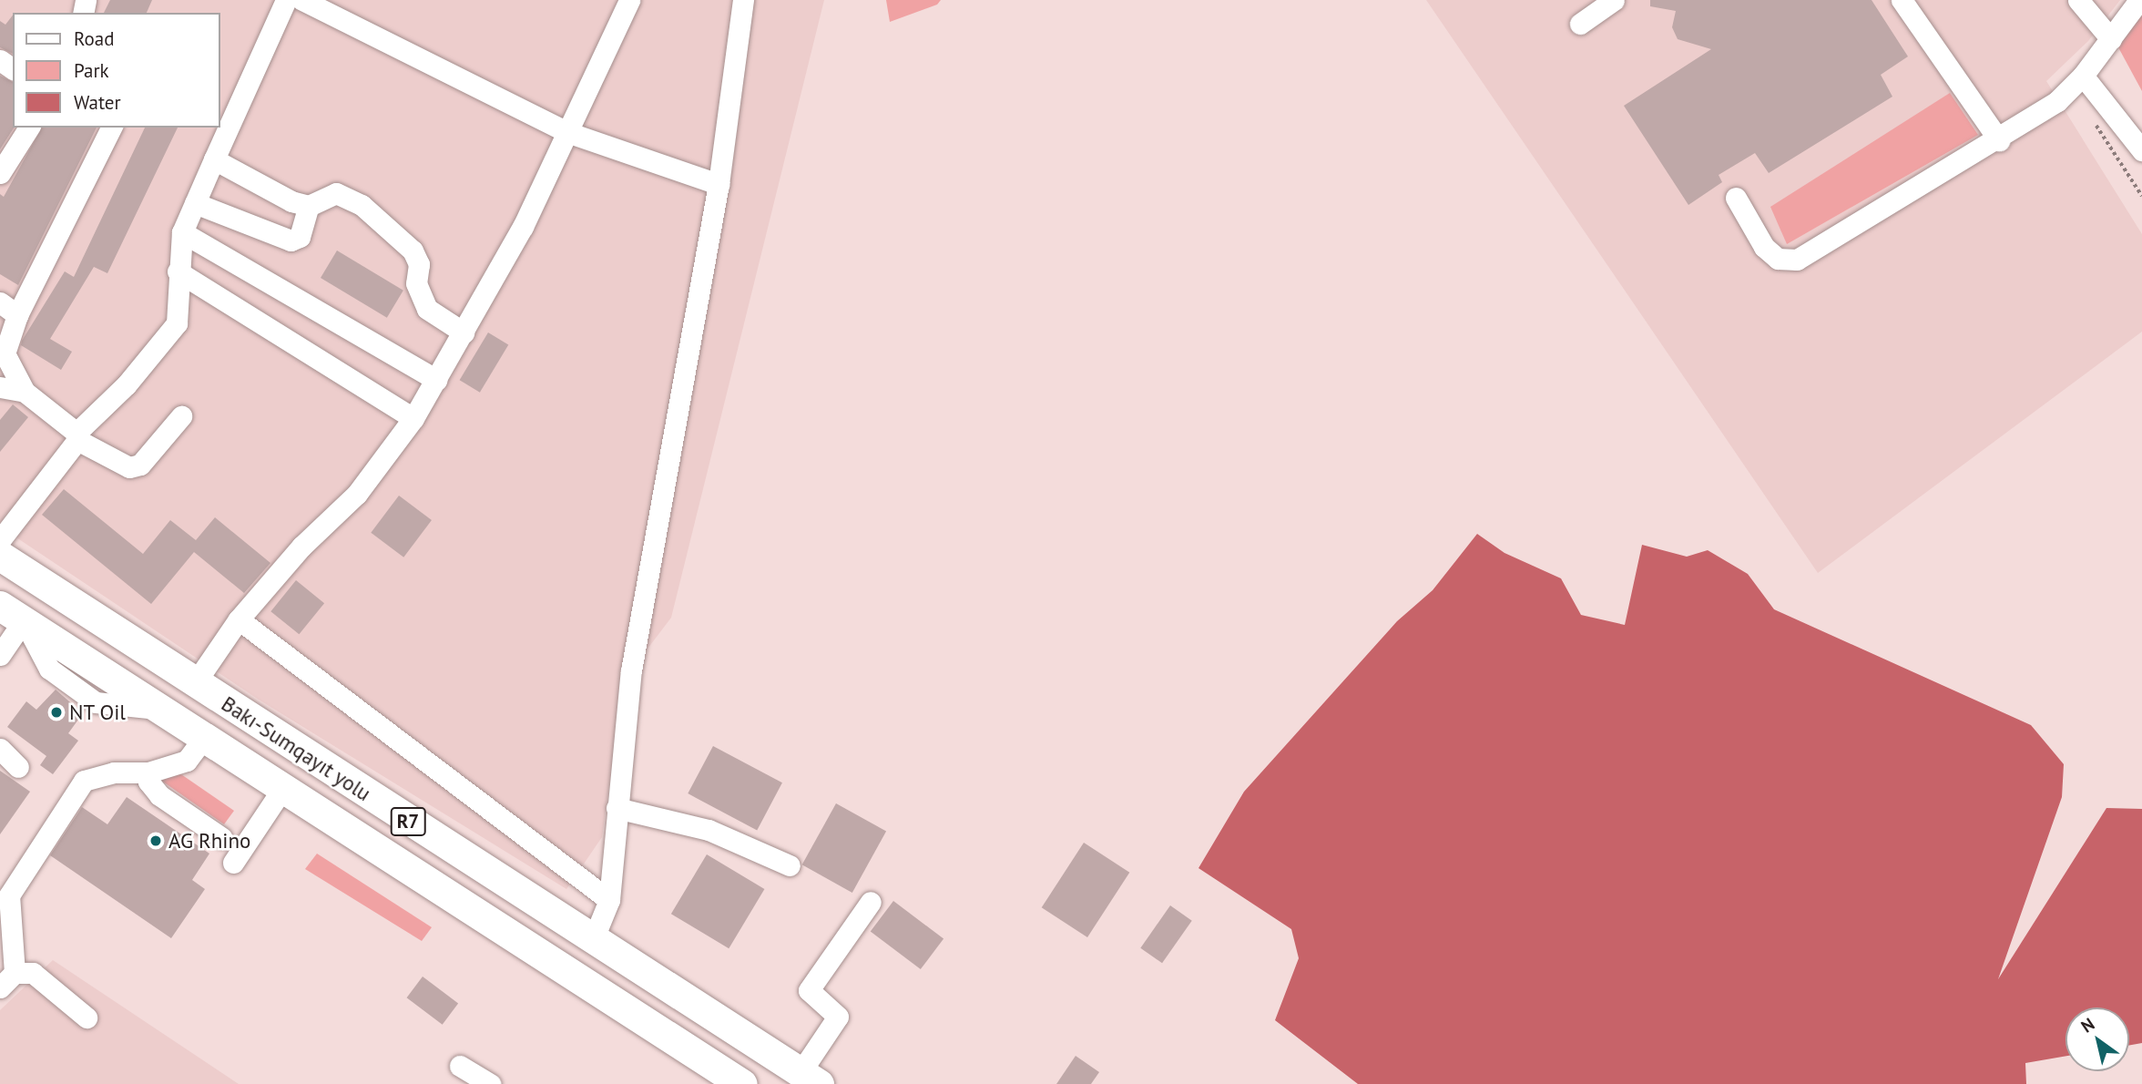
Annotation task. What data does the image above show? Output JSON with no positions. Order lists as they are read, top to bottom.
{
  "streets": {
    "highway": ["Bakı-Sumqayıt yolu", "R7"]
  },
  "places": ["NT Oil", "AG Rhino"],
  "legend": ["Road", "Park", "Water"],
  "north": "top left"
}
